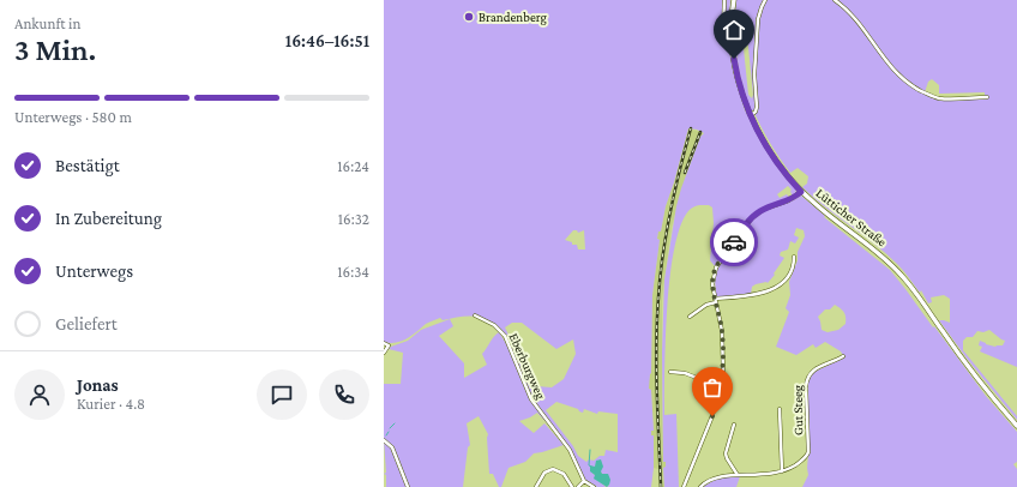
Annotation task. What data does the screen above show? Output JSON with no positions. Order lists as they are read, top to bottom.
{
  "streets": {
    "main road": ["Lütticher Straße"],
    "street": ["Eberburgweg", "Gut Steeg"]
  },
  "places": ["Brandenberg"],
  "page": {
    "heading": ["3 Min.", "Ankunft in", "16:46–16:51"],
    "panel": ["Jonas", "Kurier · 4.8"],
    "bar": "Unterwegs · 580 m",
    "list": [
      ["Bestätigt", "16:24"],
      ["In Zubereitung", "16:32"],
      ["Unterwegs", "16:34"],
      "Geliefert"
    ]
  }
}
